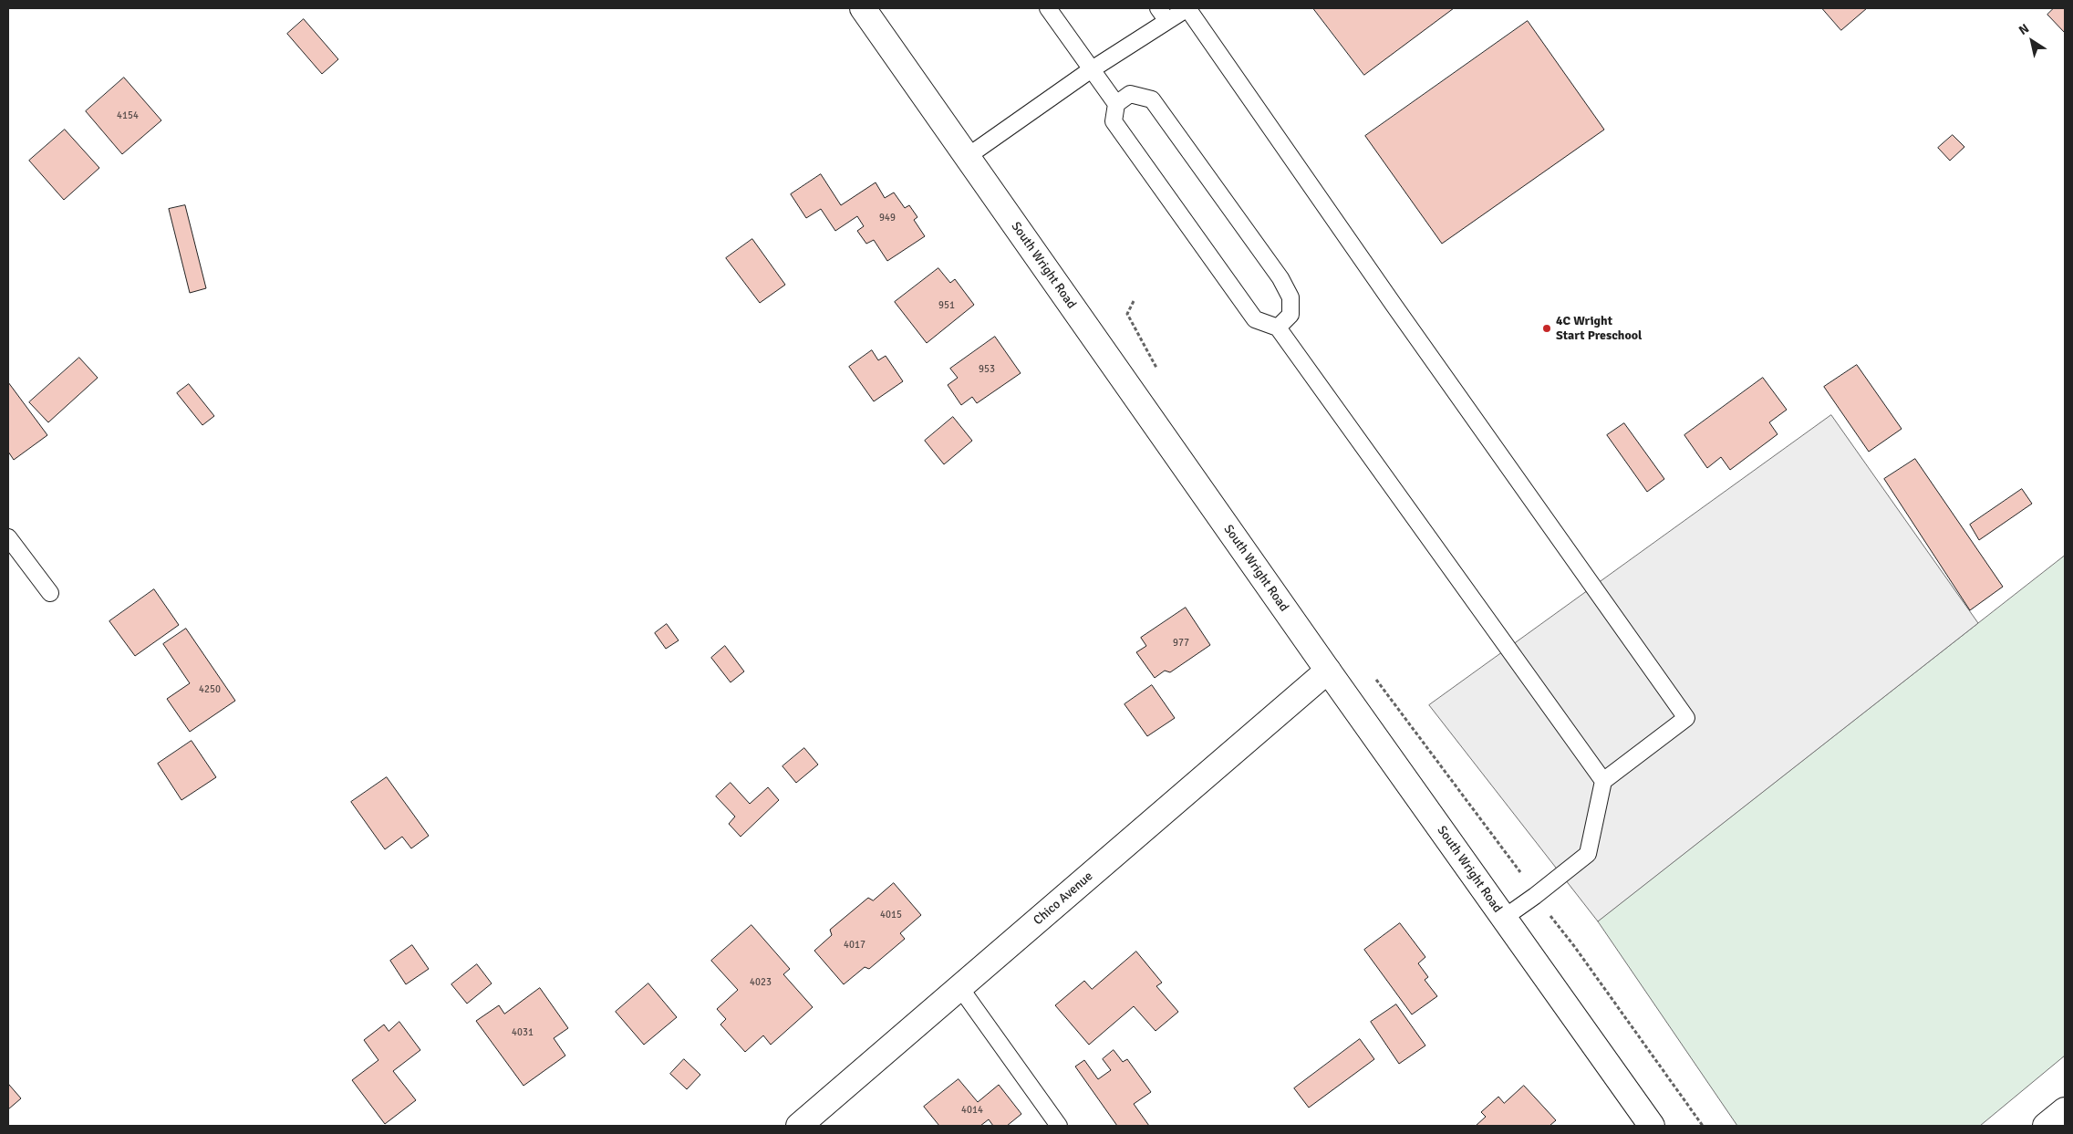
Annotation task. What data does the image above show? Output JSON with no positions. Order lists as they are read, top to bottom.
{
  "streets": {
    "main road": ["South Wright Road", "Chico Avenue"]
  },
  "crossings": [
    ["South Wright Road", "Chico Avenue"]
  ],
  "places": ["4C Wright Start Preschool"],
  "house_numbers": [
    "4154",
    "949",
    "951",
    "953",
    "977",
    "4250",
    "4015",
    "4017",
    "4023",
    "4031",
    "4014"
  ],
  "north": "top left"
}
